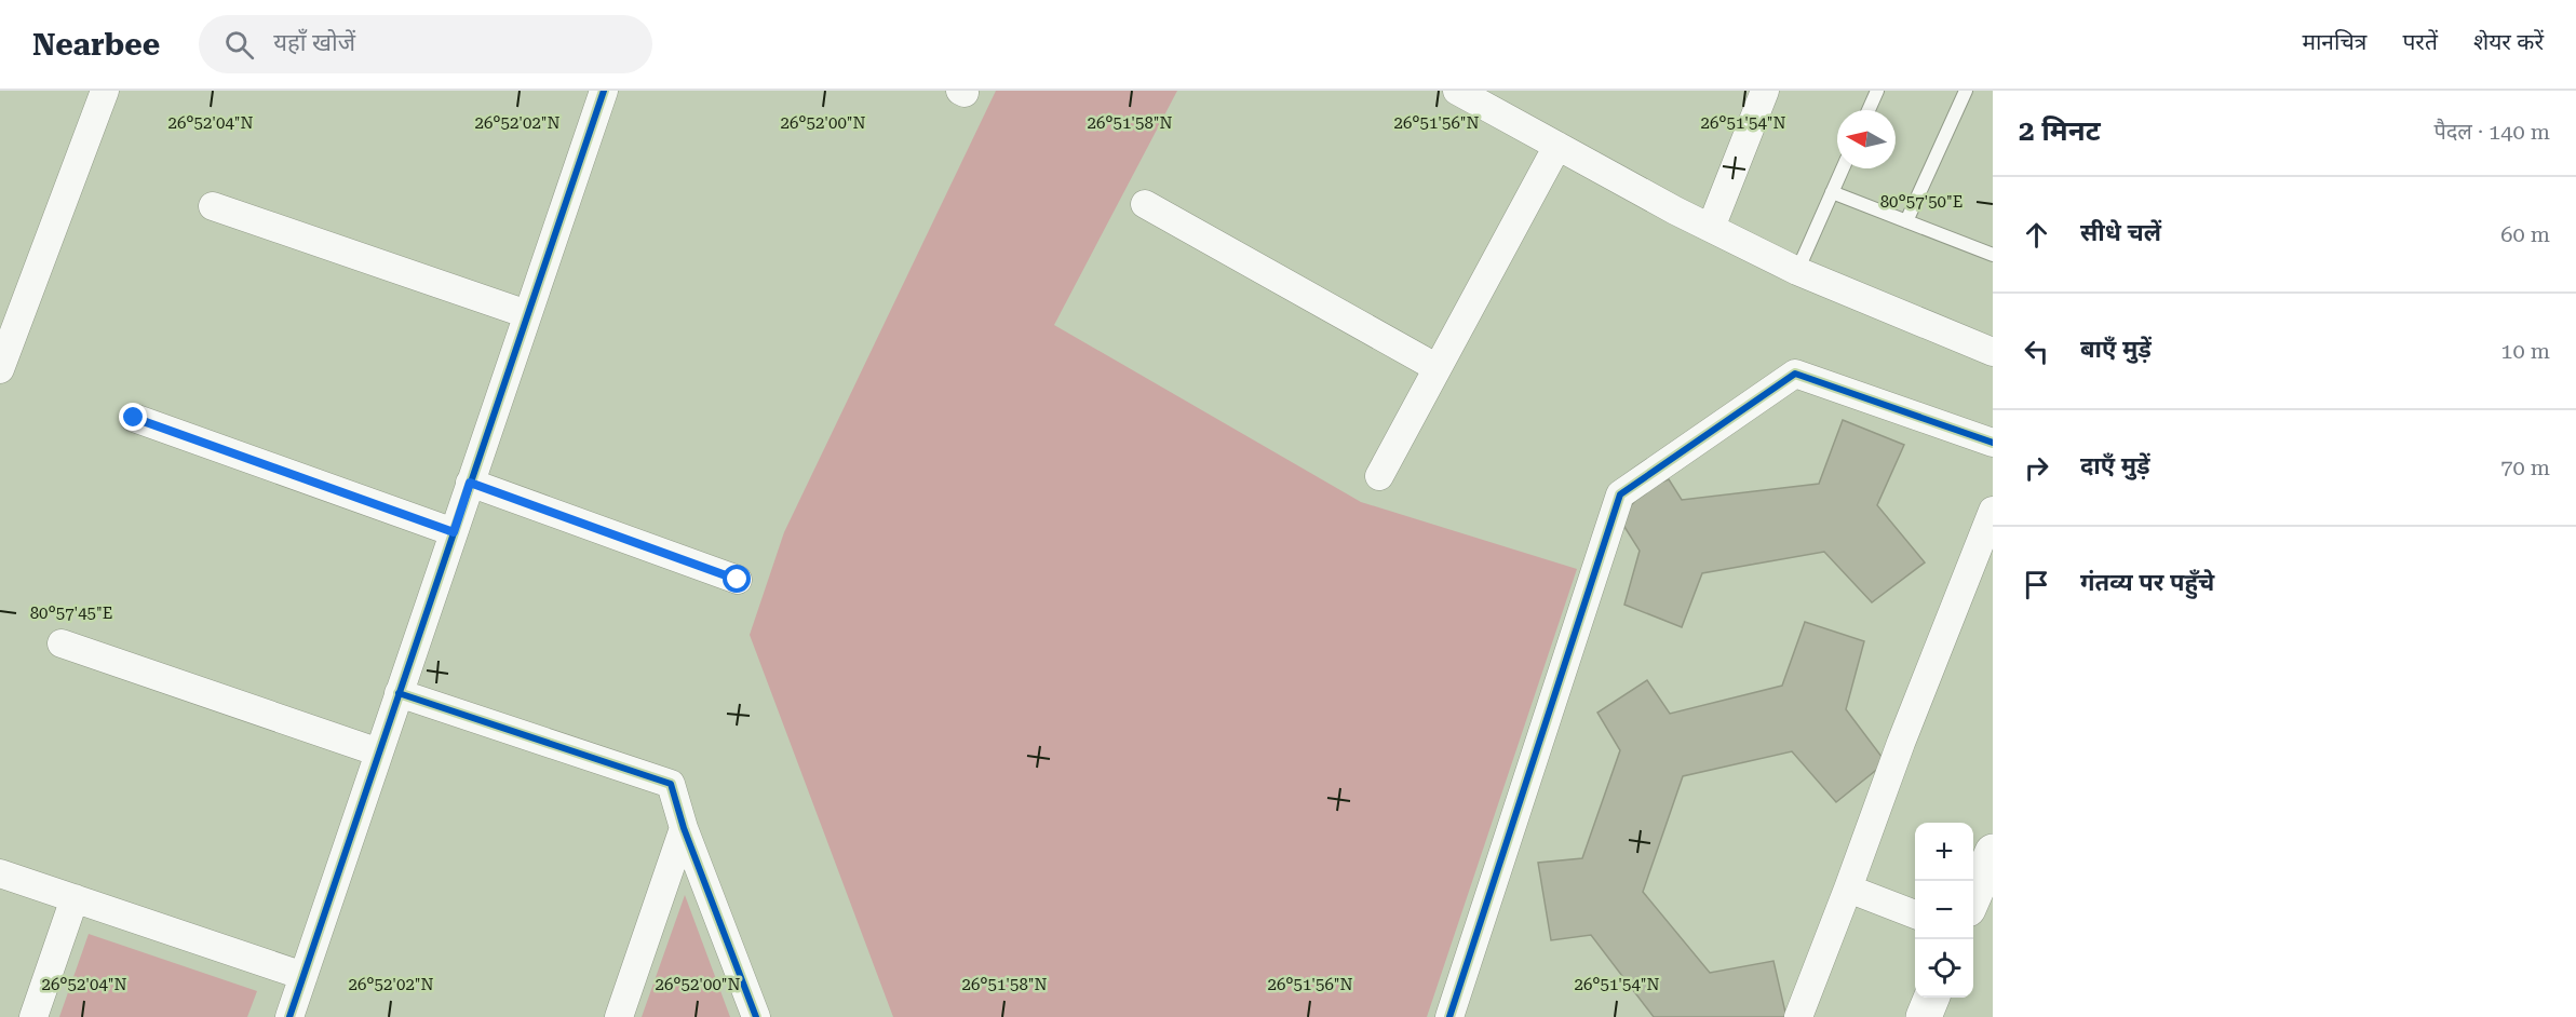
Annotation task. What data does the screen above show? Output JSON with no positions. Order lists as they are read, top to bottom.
{
  "north": "left",
  "page": {
    "header": "Nearbee",
    "search": "यहाँ खोजें",
    "nav": ["मानचित्र", "परतें", "शेयर करें"],
    "heading": ["2 मिनट", "पैदल · 140 m"],
    "list": [
      ["सीधे चलें", "60 m"],
      ["बाएँ मुड़ें", "10 m"],
      ["दाएँ मुड़ें", "70 m"],
      "गंतव्य पर पहुँचे"
    ],
    "map_buttons": ["+", "−"]
  },
  "coordinates": [
    "26°52'04\"N",
    "26°52'02\"N",
    "26°52'00\"N",
    "26°51'58\"N",
    "26°51'56\"N",
    "26°51'54\"N",
    "80°57'50\"E",
    "80°57'45\"E"
  ]
}
